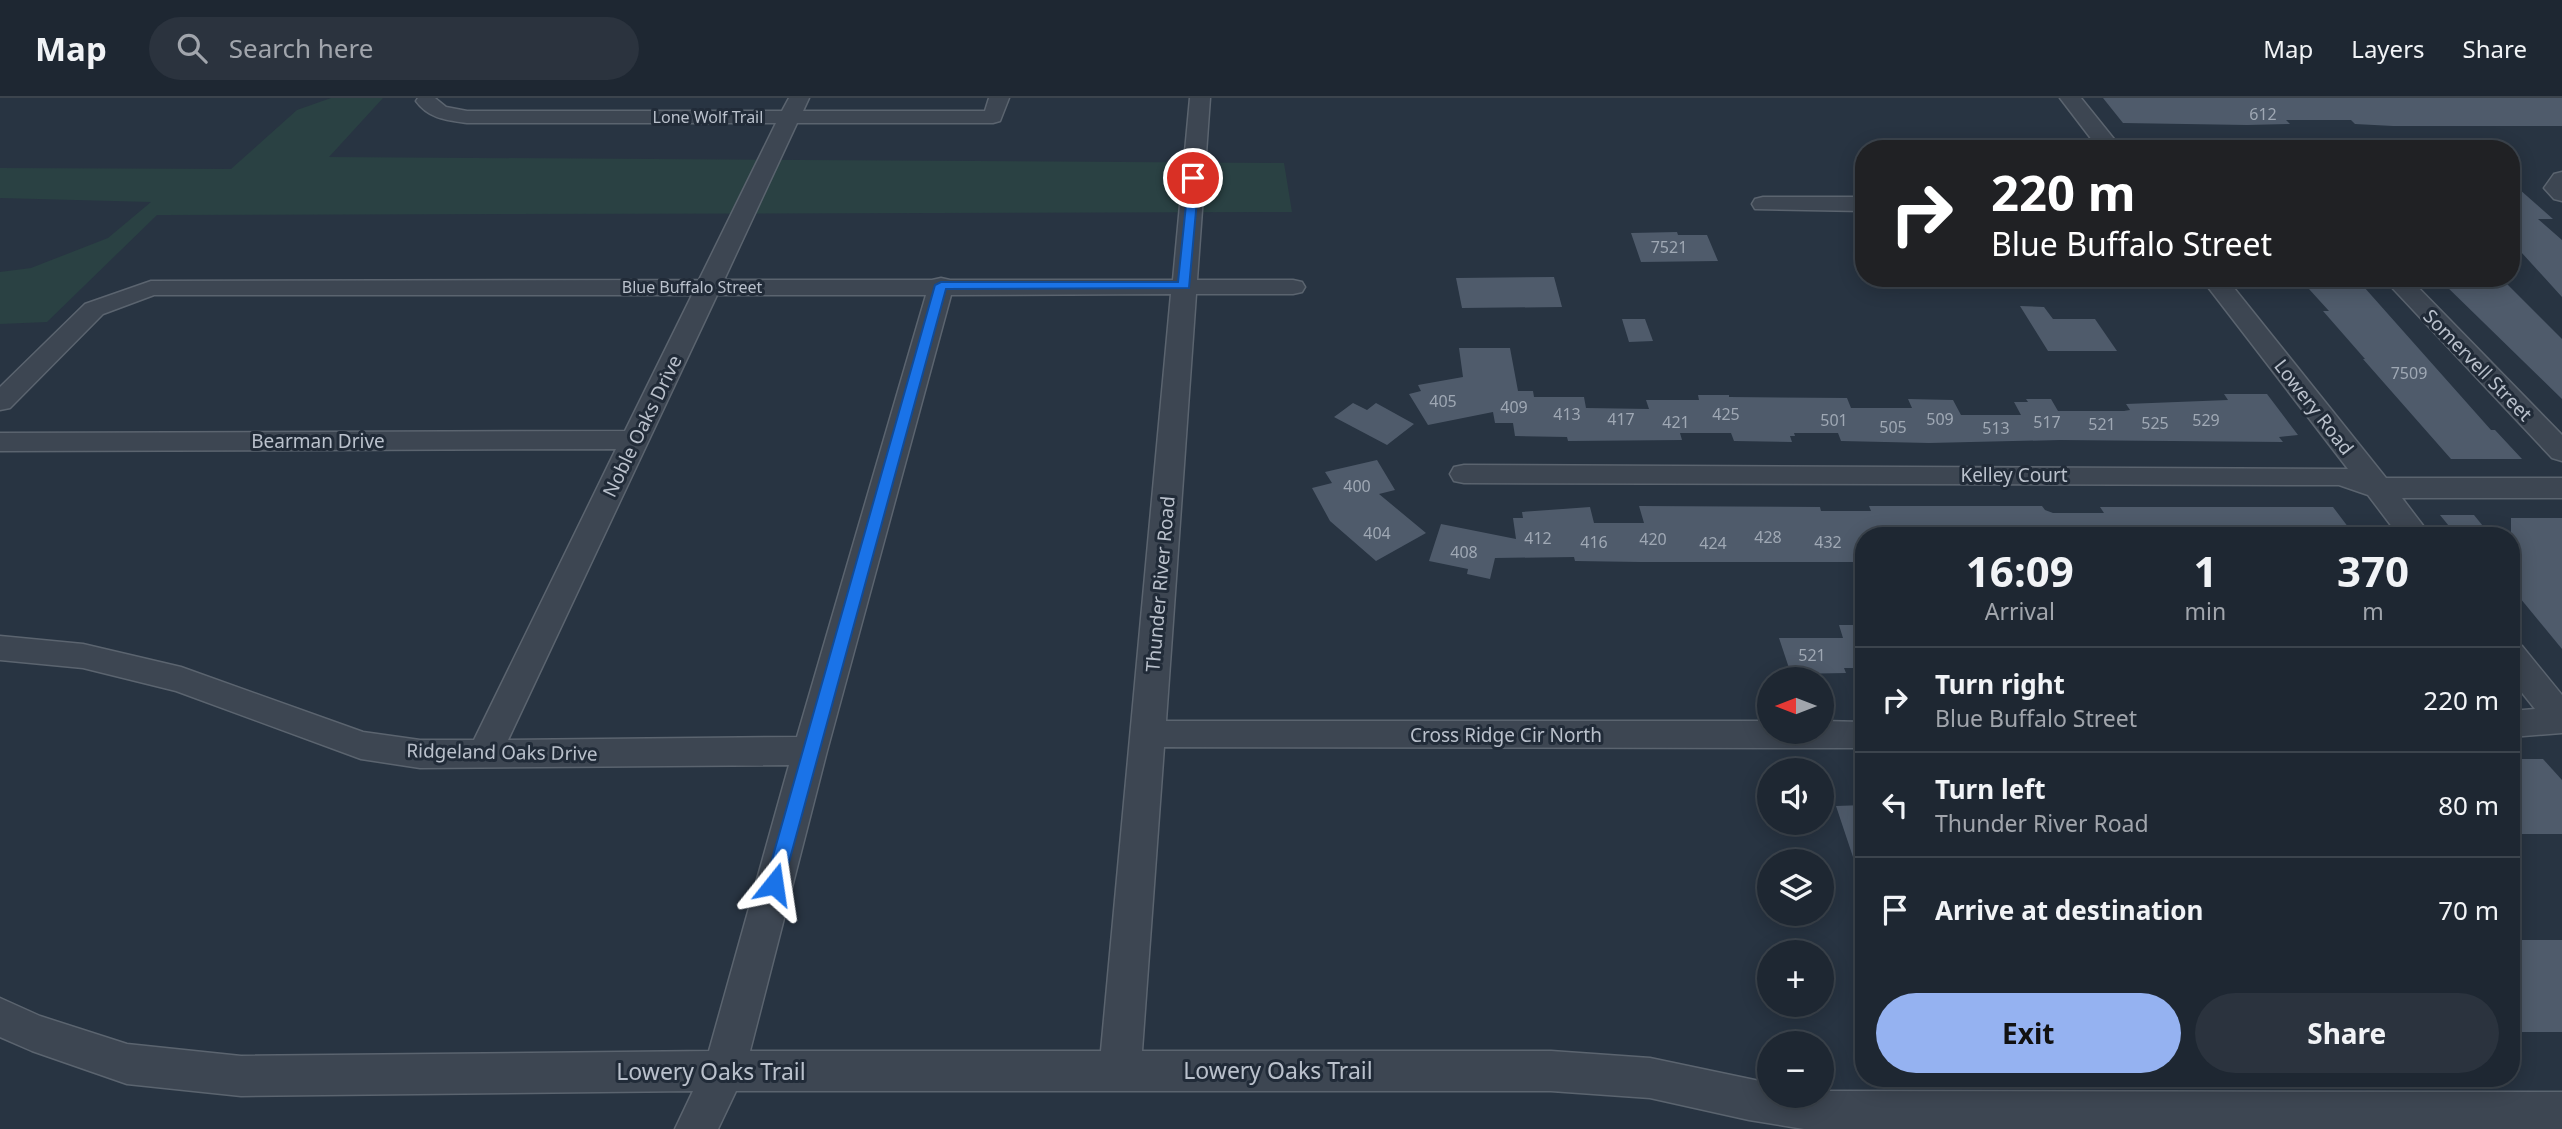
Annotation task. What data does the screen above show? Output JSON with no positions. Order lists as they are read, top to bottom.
{
  "streets": {
    "street": [
      "Lone Wolf Trail",
      "Blue Buffalo Street",
      "Somervell Street",
      "Lowery Road",
      "Noble Oaks Drive",
      "Bearman Drive",
      "Kelley Court",
      "Thunder River Road",
      "Cross Ridge Cir North",
      "Ridgeland Oaks Drive",
      "Lowery Oaks Trail"
    ]
  },
  "crossings": [
    ["Lone Wolf Trail", "Noble Oaks Drive"],
    ["Blue Buffalo Street", "Noble Oaks Drive"],
    ["Blue Buffalo Street", "Thunder River Road"],
    ["Lowery Road", "Kelley Court"],
    ["Noble Oaks Drive", "Bearman Drive"],
    ["Noble Oaks Drive", "Ridgeland Oaks Drive"],
    ["Thunder River Road", "Cross Ridge Cir North"],
    ["Thunder River Road", "Lowery Oaks Trail"]
  ],
  "house_numbers": [
    "612",
    "7521",
    "7509",
    "405",
    "409",
    "413",
    "425",
    "417",
    "509",
    "501",
    "529",
    "421",
    "517",
    "525",
    "521",
    "505",
    "513",
    "400",
    "404",
    "428",
    "412",
    "420",
    "416",
    "432",
    "424",
    "408",
    "521"
  ],
  "north": "left",
  "page": {
    "header": "Map",
    "search": "Search here",
    "nav": ["Map", "Layers", "Share"],
    "turn": ["220 m", "Blue Buffalo Street"],
    "eta": [
      "16:09",
      "Arrival",
      "1",
      "min",
      "370",
      "m"
    ],
    "list": [
      {
        "name": "Turn right",
        "note": "Blue Buffalo Street",
        "value": "220 m"
      },
      {
        "name": "Turn left",
        "note": "Thunder River Road",
        "value": "80 m"
      },
      {
        "name": "Arrive at destination",
        "value": "70 m"
      }
    ],
    "map_buttons": ["+", "−"],
    "buttons": ["Exit", "Share"]
  }
}
